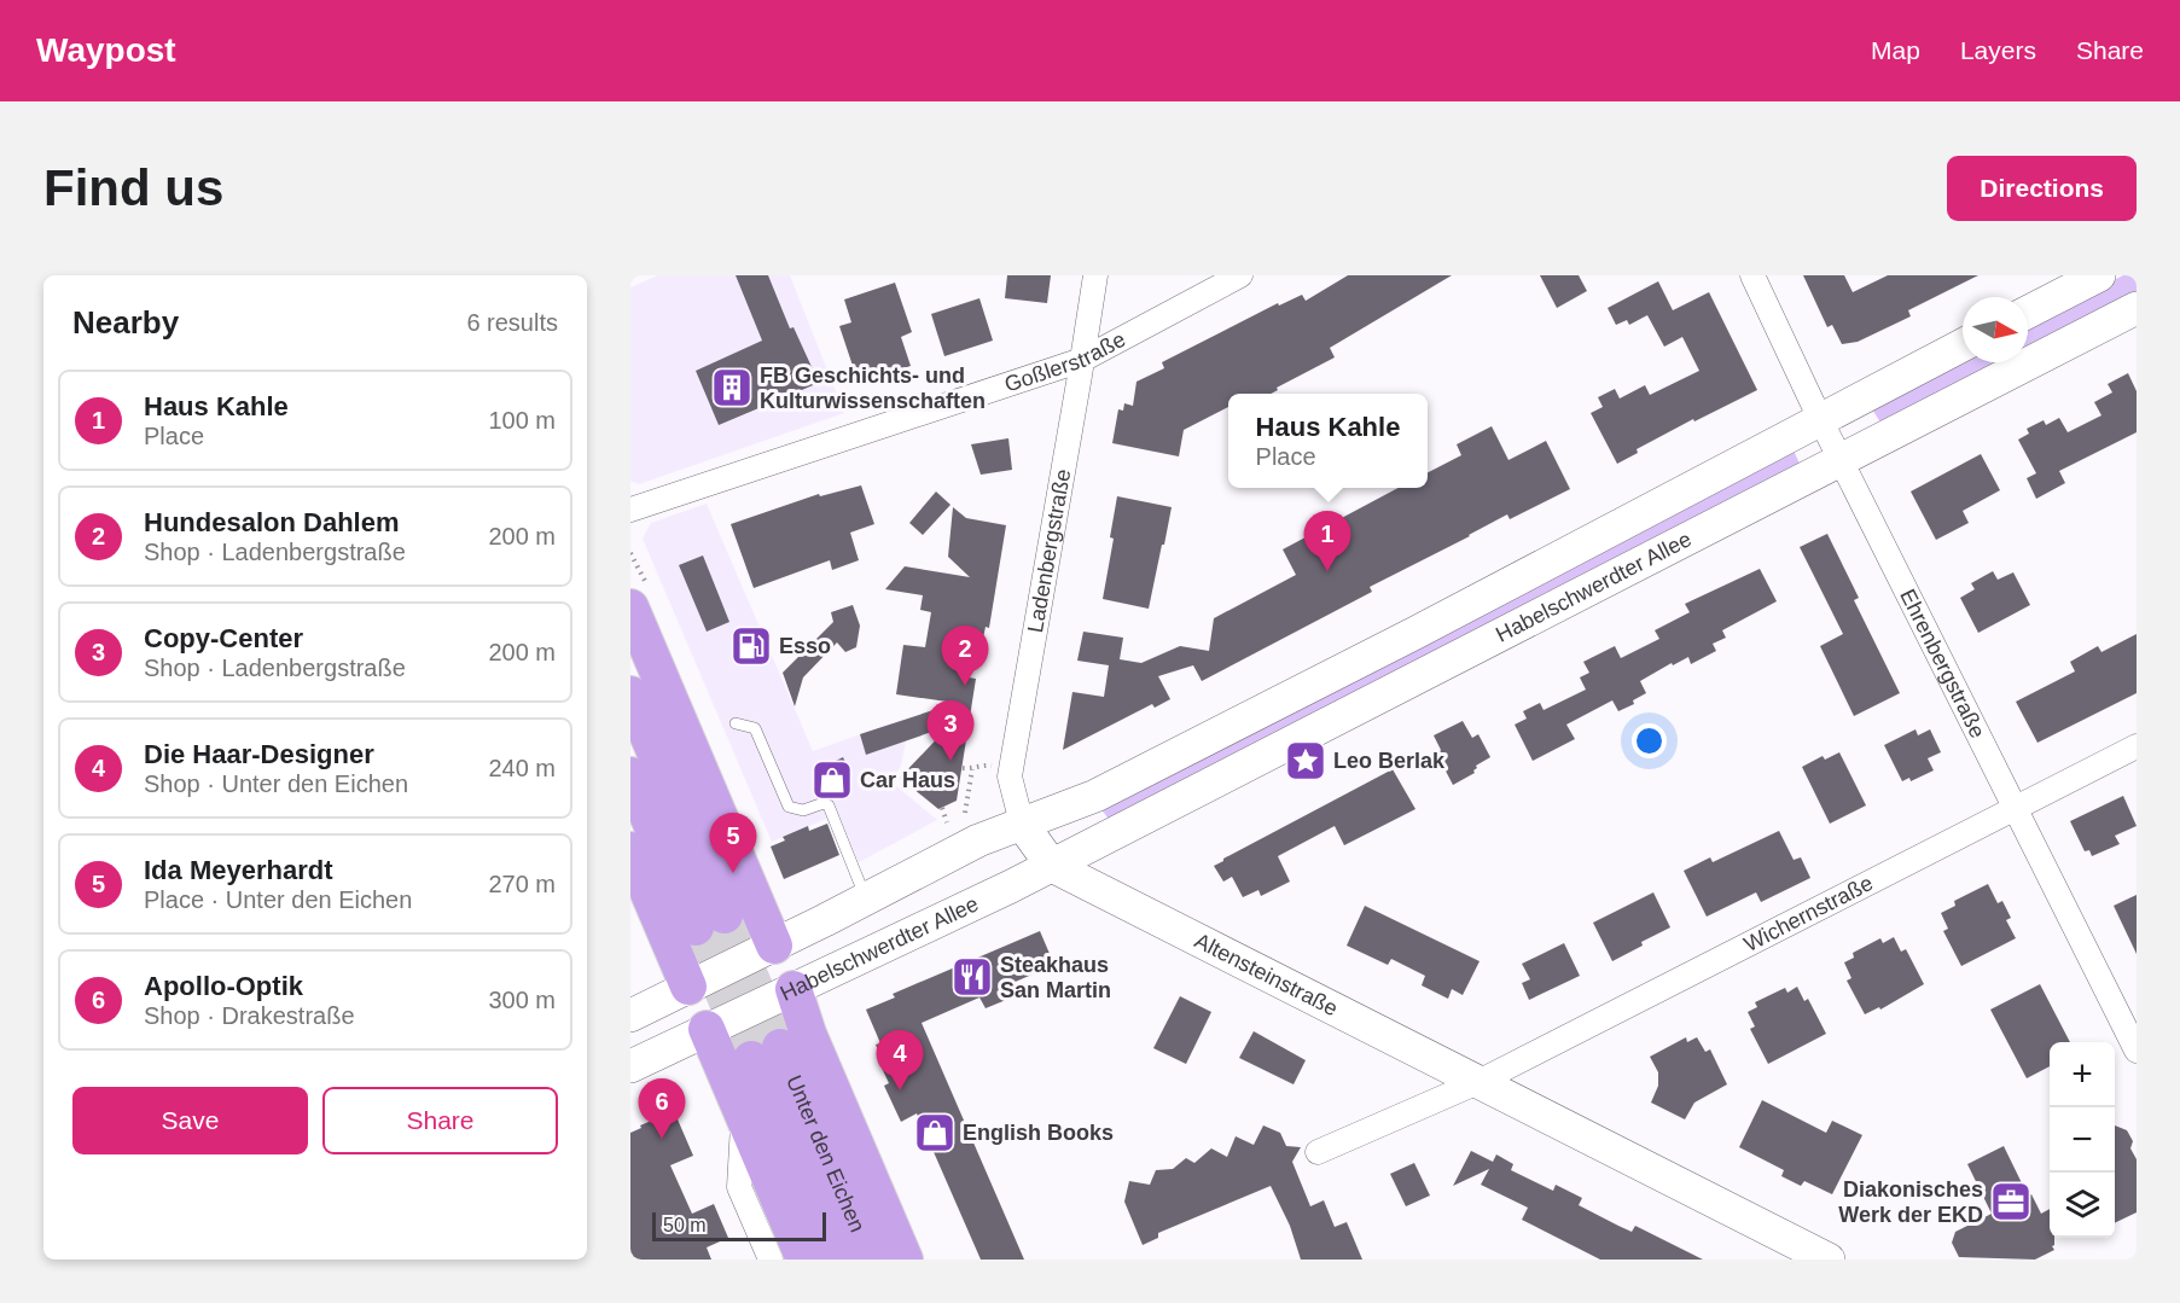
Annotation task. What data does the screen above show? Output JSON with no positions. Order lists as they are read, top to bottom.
{
  "streets": {
    "main road": ["Habelschwerdter Allee", "Altensteinstraße", "Unter den Eichen"],
    "street": [
      "Goßlerstraße",
      "Ladenbergstraße",
      "Ehrenbergstraße",
      "Wichernstraße"
    ]
  },
  "crossings": [
    ["Goßlerstraße", "Ladenbergstraße"],
    ["Ladenbergstraße", "Habelschwerdter Allee"],
    ["Habelschwerdter Allee", "Ehrenbergstraße"],
    ["Habelschwerdter Allee", "Altensteinstraße"],
    ["Ehrenbergstraße", "Wichernstraße"],
    ["Wichernstraße", "Altensteinstraße"]
  ],
  "places": {
    "building": ["FB Geschichts- und Kulturwissenschaften"],
    "fuel station": ["Esso"],
    "place": ["Leo Berlak"],
    "shop": ["Car Haus", "English Books"],
    "restaurant": ["Steakhaus San Martin"],
    "office": ["Diakonisches Werk der EKD"]
  },
  "scale_bar": "50 m",
  "north": "right",
  "page": {
    "header": "Waypost",
    "nav": ["Map", "Layers", "Share"],
    "buttons": [
      "Directions",
      ["Save", "Share"]
    ],
    "title": "Find us",
    "heading": ["Nearby", "6 results"],
    "list": [
      {
        "mark": "1",
        "name": "Haus Kahle",
        "note": "Place",
        "value": "100 m"
      },
      {
        "mark": "2",
        "name": "Hundesalon Dahlem",
        "note": "Shop · Ladenbergstraße",
        "value": "200 m"
      },
      {
        "mark": "3",
        "name": "Copy-Center",
        "note": "Shop · Ladenbergstraße",
        "value": "200 m"
      },
      {
        "mark": "4",
        "name": "Die Haar-Designer",
        "note": "Shop · Unter den Eichen",
        "value": "240 m"
      },
      {
        "mark": "5",
        "name": "Ida Meyerhardt",
        "note": "Place · Unter den Eichen",
        "value": "270 m"
      },
      {
        "mark": "6",
        "name": "Apollo-Optik",
        "note": "Shop · Drakestraße",
        "value": "300 m"
      }
    ],
    "popup": ["Haus Kahle", "Place"],
    "pins": [
      "1",
      "2",
      "3",
      "5",
      "4",
      "6"
    ],
    "map_buttons": ["+", "−"],
    "scale": "50 m"
  }
}
